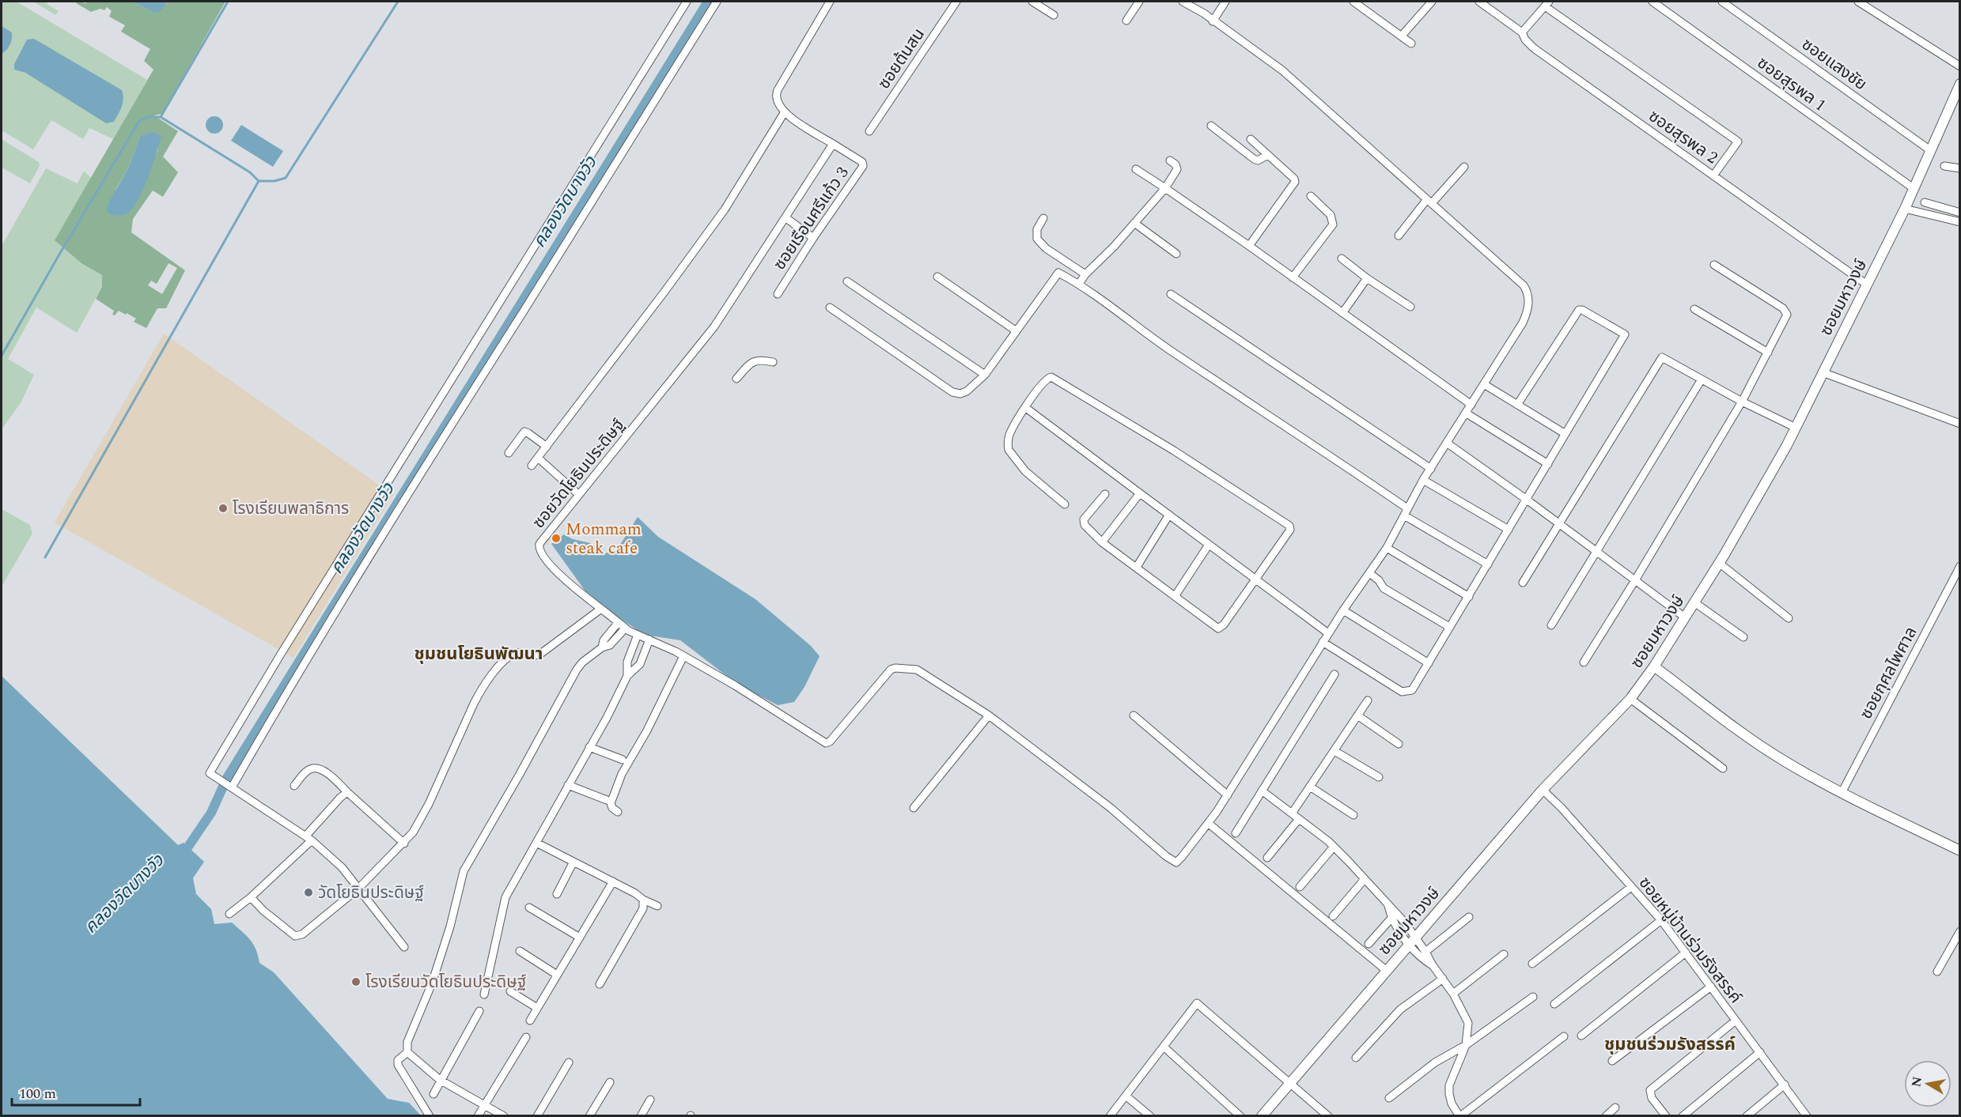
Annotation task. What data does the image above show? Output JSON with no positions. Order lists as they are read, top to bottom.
{
  "streets": {
    "street": [
      "ซอยต้นสน",
      "ซอยแสงชัย",
      "ซอยสุรพล 1",
      "ซอยสุรพล 2",
      "ซอยเรือนศรีแก้ว 3",
      "ซอยมหาวงษ์",
      "ซอยวัดโยธินประดิษฐ์",
      "ซอยกุศลไพศาล",
      "ซอยหมู่บ้านร่วมรังสรรค์"
    ]
  },
  "crossings": [
    ["ซอยแสงชัย", "ซอยมหาวงษ์"],
    ["ซอยสุรพล 1", "ซอยมหาวงษ์"],
    ["ซอยสุรพล 2", "ซอยมหาวงษ์"],
    ["ซอยเรือนศรีแก้ว 3", "ซอยวัดโยธินประดิษฐ์"],
    ["ซอยมหาวงษ์", "ซอยหมู่บ้านร่วมรังสรรค์"]
  ],
  "districts": ["ชุมชนโยธินพัฒนา", "ชุมชนร่วมรังสรรค์"],
  "water": ["คลองวัดบางวัว"],
  "places": [
    "โรงเรียนพลาธิการ",
    "Mommam steak cafe",
    "วัดโยธินประดิษฐ์",
    "โรงเรียนวัดโยธินประดิษฐ์"
  ],
  "scale_bar": "100 m",
  "north": "left"
}
